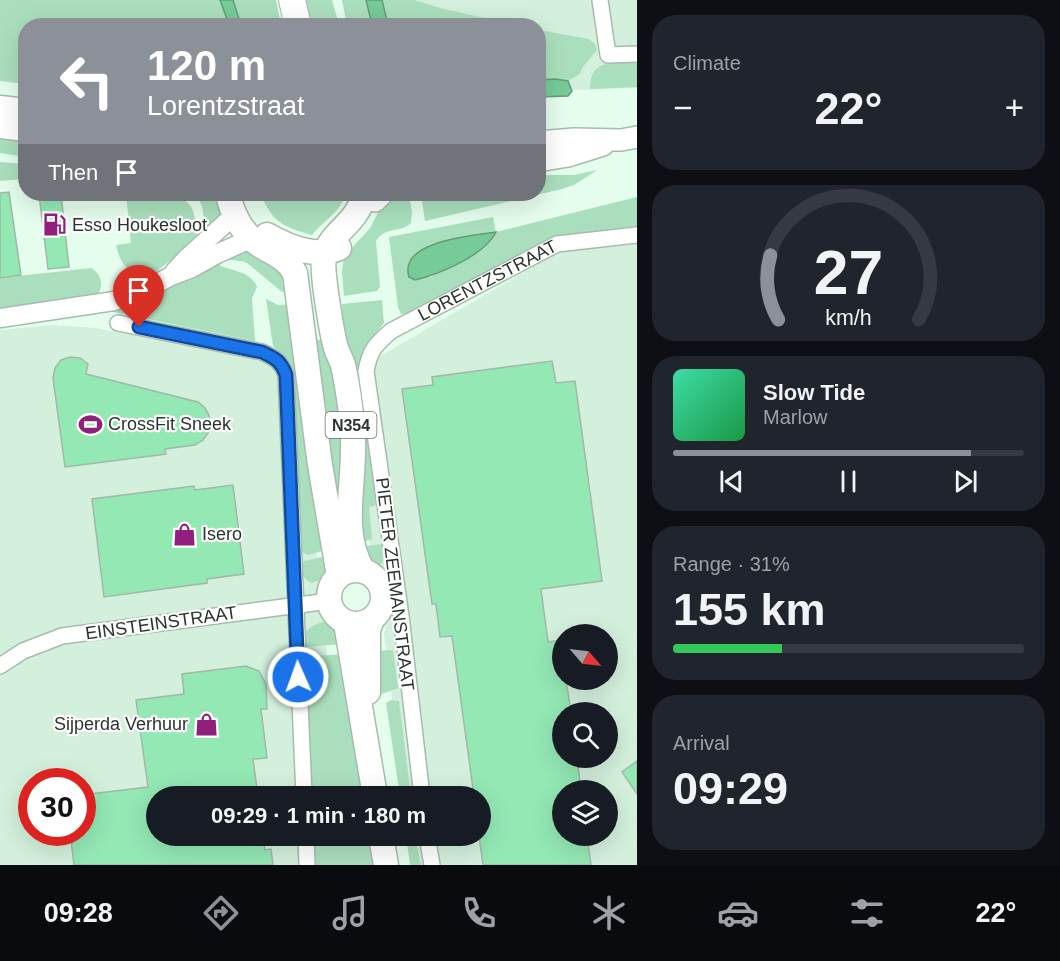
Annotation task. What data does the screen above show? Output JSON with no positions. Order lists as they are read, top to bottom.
{
  "streets": {
    "main road": ["N354"],
    "street": ["LORENTZSTRAAT", "PIETER ZEEMANSTRAAT", "EINSTEINSTRAAT"]
  },
  "crossings": [
    ["LORENTZSTRAAT", "PIETER ZEEMANSTRAAT"],
    ["N354", "EINSTEINSTRAAT"]
  ],
  "places": {
    "fuel station": ["Esso Houkesloot"],
    "sports": ["CrossFit Sneek"],
    "shop": ["Isero", "Sijperda Verhuur"]
  },
  "north": "bottom right",
  "page": {
    "tile": [
      "Climate",
      ["Range · 31%", "155 km"],
      ["Arrival", "09:29"]
    ],
    "turn": ["120 m", "Lorentzstraat"],
    "heat": ["−", "22°", "+"],
    "then": "Then",
    "song": ["Slow Tide", "Marlow"],
    "limit": "30",
    "trip": "09:29 · 1 min · 180 m",
    "tabs": ["09:28", "22°"],
    "gauge": ["27", "km/h"]
  }
}
